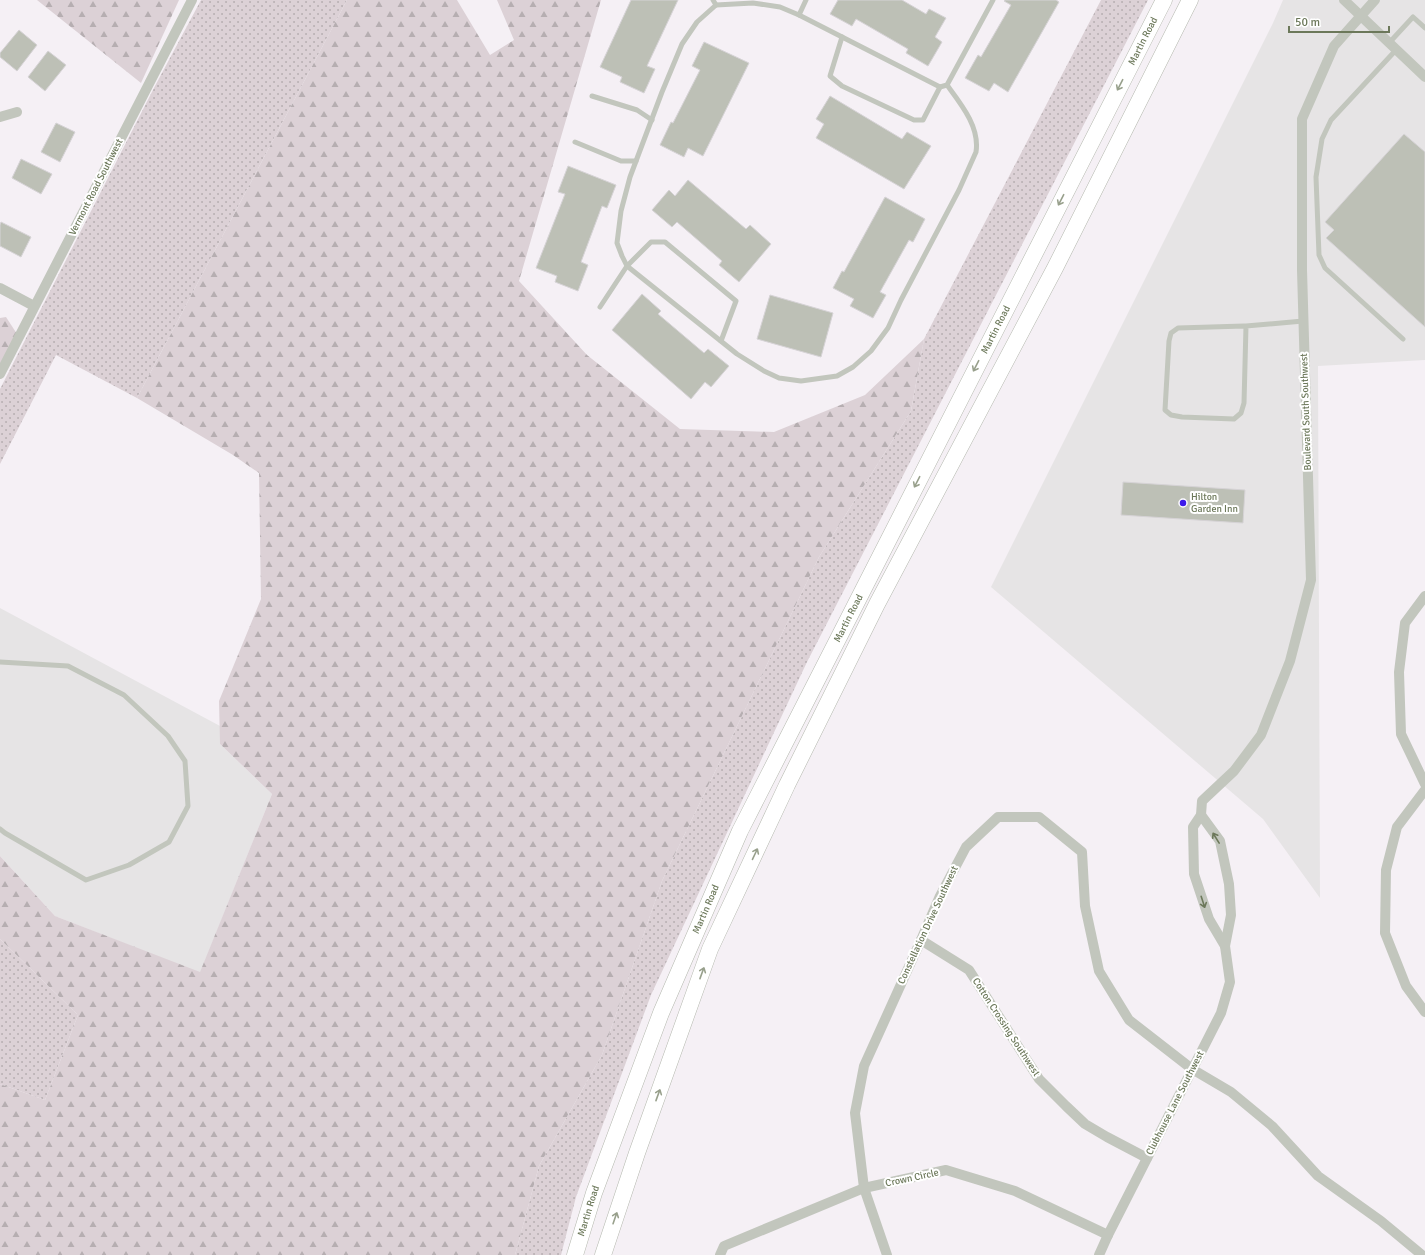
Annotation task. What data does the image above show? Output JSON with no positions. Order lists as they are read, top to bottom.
{
  "streets": {
    "main road": ["Martin Road"],
    "street": [
      "Vermont Road Southwest",
      "Boulevard South Southwest",
      "Constellation Drive Southwest",
      "Cotton Crossing Southwest",
      "Clubhouse Lane Southwest",
      "Crown Circle"
    ]
  },
  "crossings": [
    ["Boulevard South Southwest", "Clubhouse Lane Southwest"],
    ["Constellation Drive Southwest", "Cotton Crossing Southwest"],
    ["Constellation Drive Southwest", "Clubhouse Lane Southwest"],
    ["Constellation Drive Southwest", "Crown Circle"],
    ["Cotton Crossing Southwest", "Clubhouse Lane Southwest"],
    ["Clubhouse Lane Southwest", "Crown Circle"]
  ],
  "places": ["Hilton Garden Inn"],
  "scale_bar": "50 m"
}
